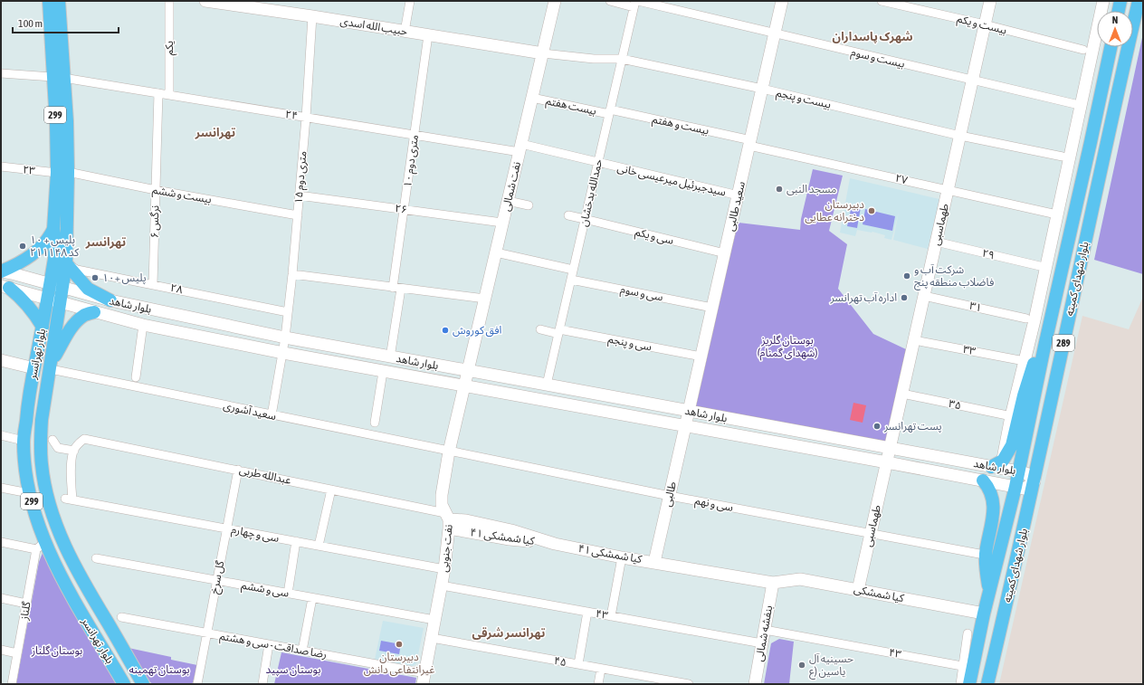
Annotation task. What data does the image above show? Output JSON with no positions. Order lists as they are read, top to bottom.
{
  "streets": {
    "main road": [
      "299",
      "بلوار شهدای کمیته",
      "289",
      "بلوار تهرانسر"
    ],
    "street": [
      "بیست و یکم",
      "حبیب الله اسدی",
      "یکم",
      "بیست و سوم",
      "بیست و پنجم",
      "بیست هفتم",
      "۲۴",
      "بیست و هفتم",
      "۱۰ متری دوم",
      "۲۳",
      "۱۵ متری دوم",
      "۲۷",
      "سیدجبرئیل میرعیسی خانی",
      "نفت شمالی",
      "حمدالله بدخشان",
      "بیست و ششم",
      "سعید طالبی",
      "۲۶",
      "نرگس ۶",
      "طهماسبی",
      "سی و یکم",
      "۲۹",
      "۲۸",
      "سی و سوم",
      "بلوار شاهد",
      "۳۱",
      "سی و پنجم",
      "۳۳",
      "۳۵",
      "سعید آشوری",
      "عبدالله طربی",
      "طالبی",
      "سی و نهم",
      "سی و چهارم",
      "کیا شمشکی ۴۱",
      "نفت جنوبی",
      "۴۱ کیا شمشکی",
      "گل سرخ",
      "سی و ششم",
      "کیا شمشکی",
      "گلناز",
      "۴۳",
      "بنفشه شمالی",
      "رضا صداقت - سی و هشتم",
      "۴۵"
    ]
  },
  "crossings": [
    ["بیست و یکم", "طهماسبی"],
    ["حبیب الله اسدی", "بیست و پنجم"],
    ["حبیب الله اسدی", "۱۰ متری دوم"],
    ["حبیب الله اسدی", "۱۵ متری دوم"],
    ["حبیب الله اسدی", "نفت شمالی"],
    ["یکم", "۲۴"],
    ["بیست و سوم", "حمدالله بدخشان"],
    ["بیست و سوم", "سعید طالبی"],
    ["بیست و سوم", "طهماسبی"],
    ["بیست و پنجم", "نفت شمالی"],
    ["بیست و پنجم", "حمدالله بدخشان"],
    ["بیست و پنجم", "سعید طالبی"],
    ["بیست و پنجم", "طهماسبی"],
    ["بیست هفتم", "بیست و هفتم"],
    ["بیست هفتم", "نفت شمالی"],
    ["بیست هفتم", "حمدالله بدخشان"],
    ["۲۴", "۱۰ متری دوم"],
    ["۲۴", "۱۵ متری دوم"],
    ["۲۴", "سیدجبرئیل میرعیسی خانی"],
    ["۲۴", "نفت شمالی"],
    ["۲۴", "نرگس ۶"],
    ["۲۴", "بلوار تهرانسر"],
    ["بیست و هفتم", "۲۷"],
    ["بیست و هفتم", "حمدالله بدخشان"],
    ["بیست و هفتم", "سعید طالبی"],
    ["۱۰ متری دوم", "۲۶"],
    ["۱۰ متری دوم", "بلوار شاهد"],
    ["۲۳", "بیست و ششم"],
    ["۲۳", "بلوار تهرانسر"],
    ["۱۵ متری دوم", "بیست و ششم"],
    ["۱۵ متری دوم", "۲۶"],
    ["۱۵ متری دوم", "۲۸"],
    ["۱۵ متری دوم", "بلوار شاهد"],
    ["۱۵ متری دوم", "سعید آشوری"],
    ["۲۷", "سعید طالبی"],
    ["۲۷", "طهماسبی"],
    ["سیدجبرئیل میرعیسی خانی", "نفت شمالی"],
    ["سیدجبرئیل میرعیسی خانی", "حمدالله بدخشان"],
    ["سیدجبرئیل میرعیسی خانی", "سعید طالبی"],
    ["نفت شمالی", "۲۶"],
    ["نفت شمالی", "بلوار شاهد"],
    ["نفت شمالی", "نفت جنوبی"],
    ["حمدالله بدخشان", "سی و یکم"],
    ["حمدالله بدخشان", "سی و سوم"],
    ["حمدالله بدخشان", "بلوار شاهد"],
    ["حمدالله بدخشان", "سی و پنجم"],
    ["بیست و ششم", "نرگس ۶"],
    ["بیست و ششم", "بلوار تهرانسر"],
    ["سعید طالبی", "سی و یکم"],
    ["سعید طالبی", "سی و سوم"],
    ["سعید طالبی", "بلوار شاهد"],
    ["سعید طالبی", "سی و پنجم"],
    ["سعید طالبی", "طالبی"],
    ["نرگس ۶", "۲۸"],
    ["طهماسبی", "۲۹"],
    ["طهماسبی", "بلوار شاهد"],
    ["طهماسبی", "۳۱"],
    ["طهماسبی", "۳۳"],
    ["طهماسبی", "۳۵"],
    ["طهماسبی", "سی و نهم"],
    ["طهماسبی", "کیا شمشکی"],
    ["بلوار شهدای کمیته", "بلوار شاهد"],
    ["بلوار شهدای کمیته", "کیا شمشکی"],
    ["۲۸", "بلوار تهرانسر"],
    ["بلوار شاهد", "بلوار تهرانسر"],
    ["بلوار شاهد", "طالبی"],
    ["بلوار شاهد", "نفت جنوبی"],
    ["بلوار تهرانسر", "سعید آشوری"],
    ["بلوار تهرانسر", "گلناز"],
    ["سعید آشوری", "سی و نهم"],
    ["سعید آشوری", "نفت جنوبی"],
    ["عبدالله طربی", "سی و چهارم"],
    ["عبدالله طربی", "کیا شمشکی ۴۱"],
    ["عبدالله طربی", "نفت جنوبی"],
    ["عبدالله طربی", "گل سرخ"],
    ["طالبی", "سی و نهم"],
    ["طالبی", "۴۱ کیا شمشکی"],
    ["سی و نهم", "نفت جنوبی"],
    ["سی و چهارم", "نفت جنوبی"],
    ["سی و چهارم", "گل سرخ"],
    ["کیا شمشکی ۴۱", "نفت جنوبی"],
    ["کیا شمشکی ۴۱", "۴۱ کیا شمشکی"],
    ["نفت جنوبی", "سی و ششم"],
    ["نفت جنوبی", "۴۳"],
    ["نفت جنوبی", "رضا صداقت - سی و هشتم"],
    ["نفت جنوبی", "۴۵"],
    ["۴۱ کیا شمشکی", "کیا شمشکی"],
    ["۴۱ کیا شمشکی", "بنفشه شمالی"],
    ["گل سرخ", "سی و ششم"],
    ["گل سرخ", "رضا صداقت - سی و هشتم"],
    ["کیا شمشکی", "بنفشه شمالی"],
    ["۴۳", "بنفشه شمالی"]
  ],
  "districts": [
    "شهرک پاسداران",
    "تهرانسر",
    "تهرانسر",
    "تهرانسر شرقی"
  ],
  "parks": [
    "بوستان گلریز (شهدای گمنام)",
    "بوستان گلناز",
    "بوستان تهمینه",
    "بوستان سپید"
  ],
  "places": [
    "مسجد النبی",
    "دبیرستان دخترانه عطایی",
    "پلیس + ۱۰ کد ۲۱۱۱۴۸",
    "شرکت آب و فاضلاب منطقه پنج",
    "پلیس +۱۰",
    "اداره آب تهرانسر",
    "افق کوروش",
    "پست تهرانسر",
    "دبیرستان غیرانتفاعی دانش",
    "حسینیه آل یاسین (ع"
  ],
  "scale_bar": "100 m",
  "north": "top"
}
